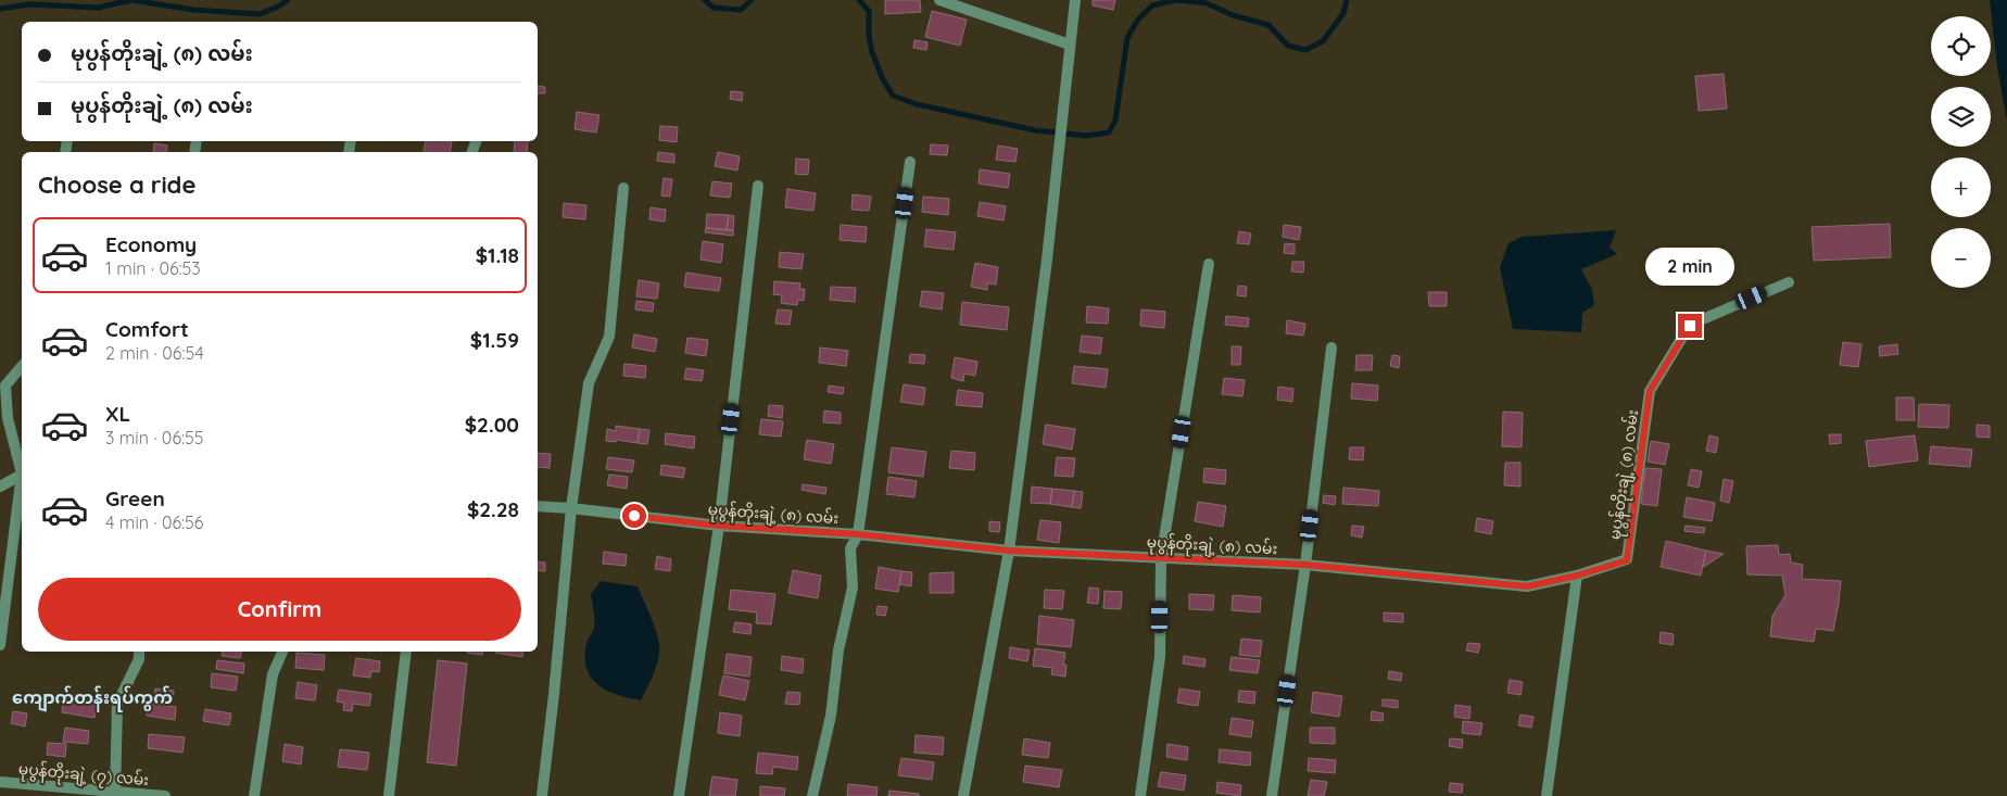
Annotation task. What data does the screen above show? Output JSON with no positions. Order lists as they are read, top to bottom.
{
  "streets": {
    "street": ["မုပွန်တိုးချဲ့ (၈) လမ်း", "မုပွန်တိုးချဲ့ (၇) လမ်း"]
  },
  "districts": ["ကျောက်တန်းရပ်ကွက်"],
  "page": {
    "map_buttons": ["+", "−"],
    "banner": ["မုပွန်တိုးချဲ့ (၈) လမ်း", "မုပွန်တိုးချဲ့ (၈) လမ်း"],
    "heading": "Choose a ride",
    "list": [
      {
        "name": "Economy",
        "note": "1 min · 06:53",
        "value": "$1.18"
      },
      {
        "name": "Comfort",
        "note": "2 min · 06:54",
        "value": "$1.59"
      },
      {
        "name": "XL",
        "note": "3 min · 06:55",
        "value": "$2.00"
      },
      {
        "name": "Green",
        "note": "4 min · 06:56",
        "value": "$2.28"
      }
    ],
    "bubble": "2 min",
    "buttons": "Confirm"
  }
}
